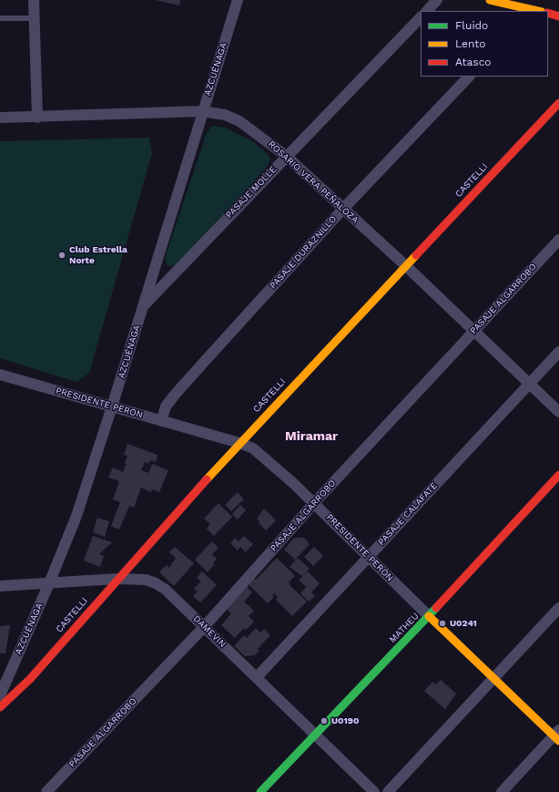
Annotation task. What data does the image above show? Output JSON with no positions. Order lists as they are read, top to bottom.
{
  "streets": {
    "main road": ["CASTELLI", "PRESIDENTE PERÓN", "MATHEU"],
    "street": [
      "AZCUÉNAGA",
      "ROSARIO VERA PEÑALOZA",
      "PASAJE MOLLE",
      "PASAJE DURAZNILLO",
      "PASAJE ALGARROBO",
      "PASAJE CALAFATE",
      "DAMEVIN"
    ]
  },
  "crossings": [
    ["AZCUÉNAGA", "ROSARIO VERA PEÑALOZA"],
    ["AZCUÉNAGA", "PASAJE MOLLE"],
    ["AZCUÉNAGA", "PRESIDENTE PERÓN"],
    ["AZCUÉNAGA", "DAMEVIN"],
    ["CASTELLI", "ROSARIO VERA PEÑALOZA"],
    ["CASTELLI", "PRESIDENTE PERÓN"],
    ["CASTELLI", "DAMEVIN"],
    ["ROSARIO VERA PEÑALOZA", "PASAJE MOLLE"],
    ["ROSARIO VERA PEÑALOZA", "PASAJE DURAZNILLO"],
    ["ROSARIO VERA PEÑALOZA", "PASAJE ALGARROBO"],
    ["ROSARIO VERA PEÑALOZA", "PASAJE CALAFATE"],
    ["PASAJE DURAZNILLO", "PRESIDENTE PERÓN"],
    ["PASAJE ALGARROBO", "PRESIDENTE PERÓN"],
    ["PASAJE ALGARROBO", "DAMEVIN"],
    ["PRESIDENTE PERÓN", "PASAJE CALAFATE"],
    ["PRESIDENTE PERÓN", "MATHEU"],
    ["PASAJE CALAFATE", "DAMEVIN"],
    ["MATHEU", "DAMEVIN"]
  ],
  "districts": ["Miramar"],
  "places": ["Club Estrella Norte", "U0241", "U0190"],
  "legend": ["Fluido", "Lento", "Atasco"]
}
